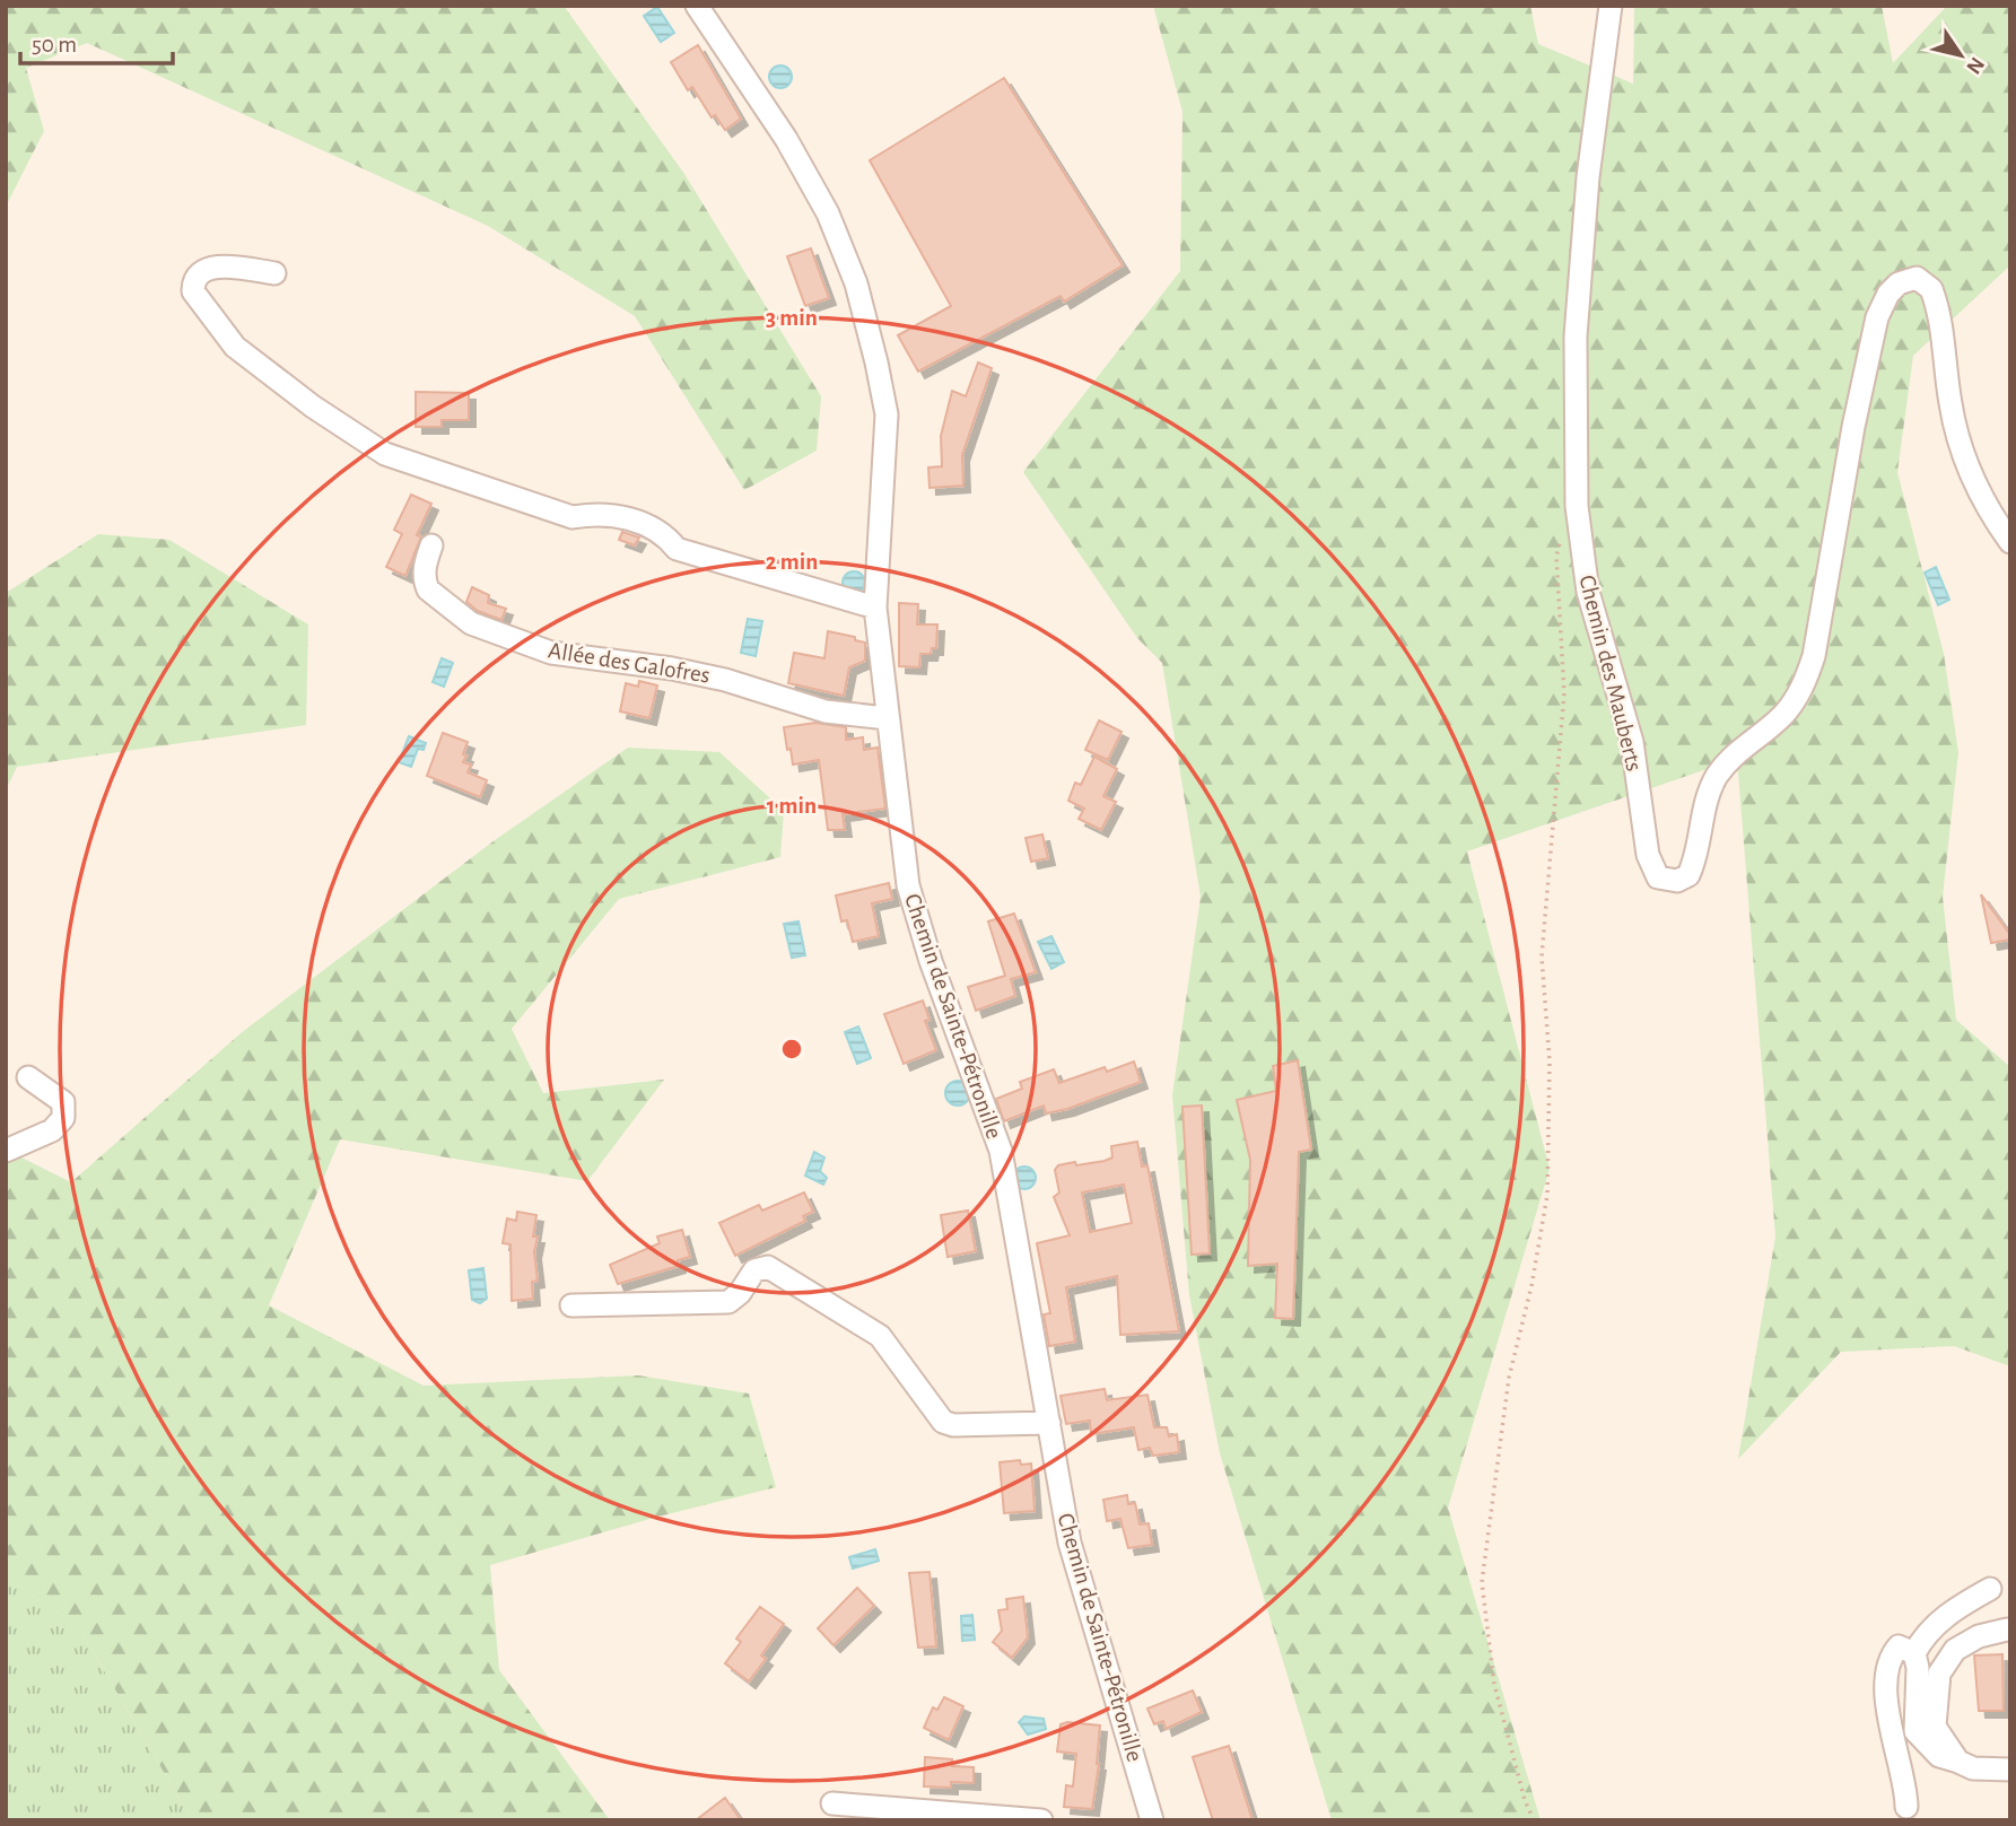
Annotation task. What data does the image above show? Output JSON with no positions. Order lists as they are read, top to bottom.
{
  "streets": {
    "street": ["Allée des Galofres", "Chemin des Mauberts", "Chemin de Sainte-Pétronille"]
  },
  "crossings": [
    ["Allée des Galofres", "Chemin de Sainte-Pétronille"]
  ],
  "scale_bar": "50 m",
  "north": "bottom right",
  "rings": ["3 min", "2 min", "1 min"]
}
